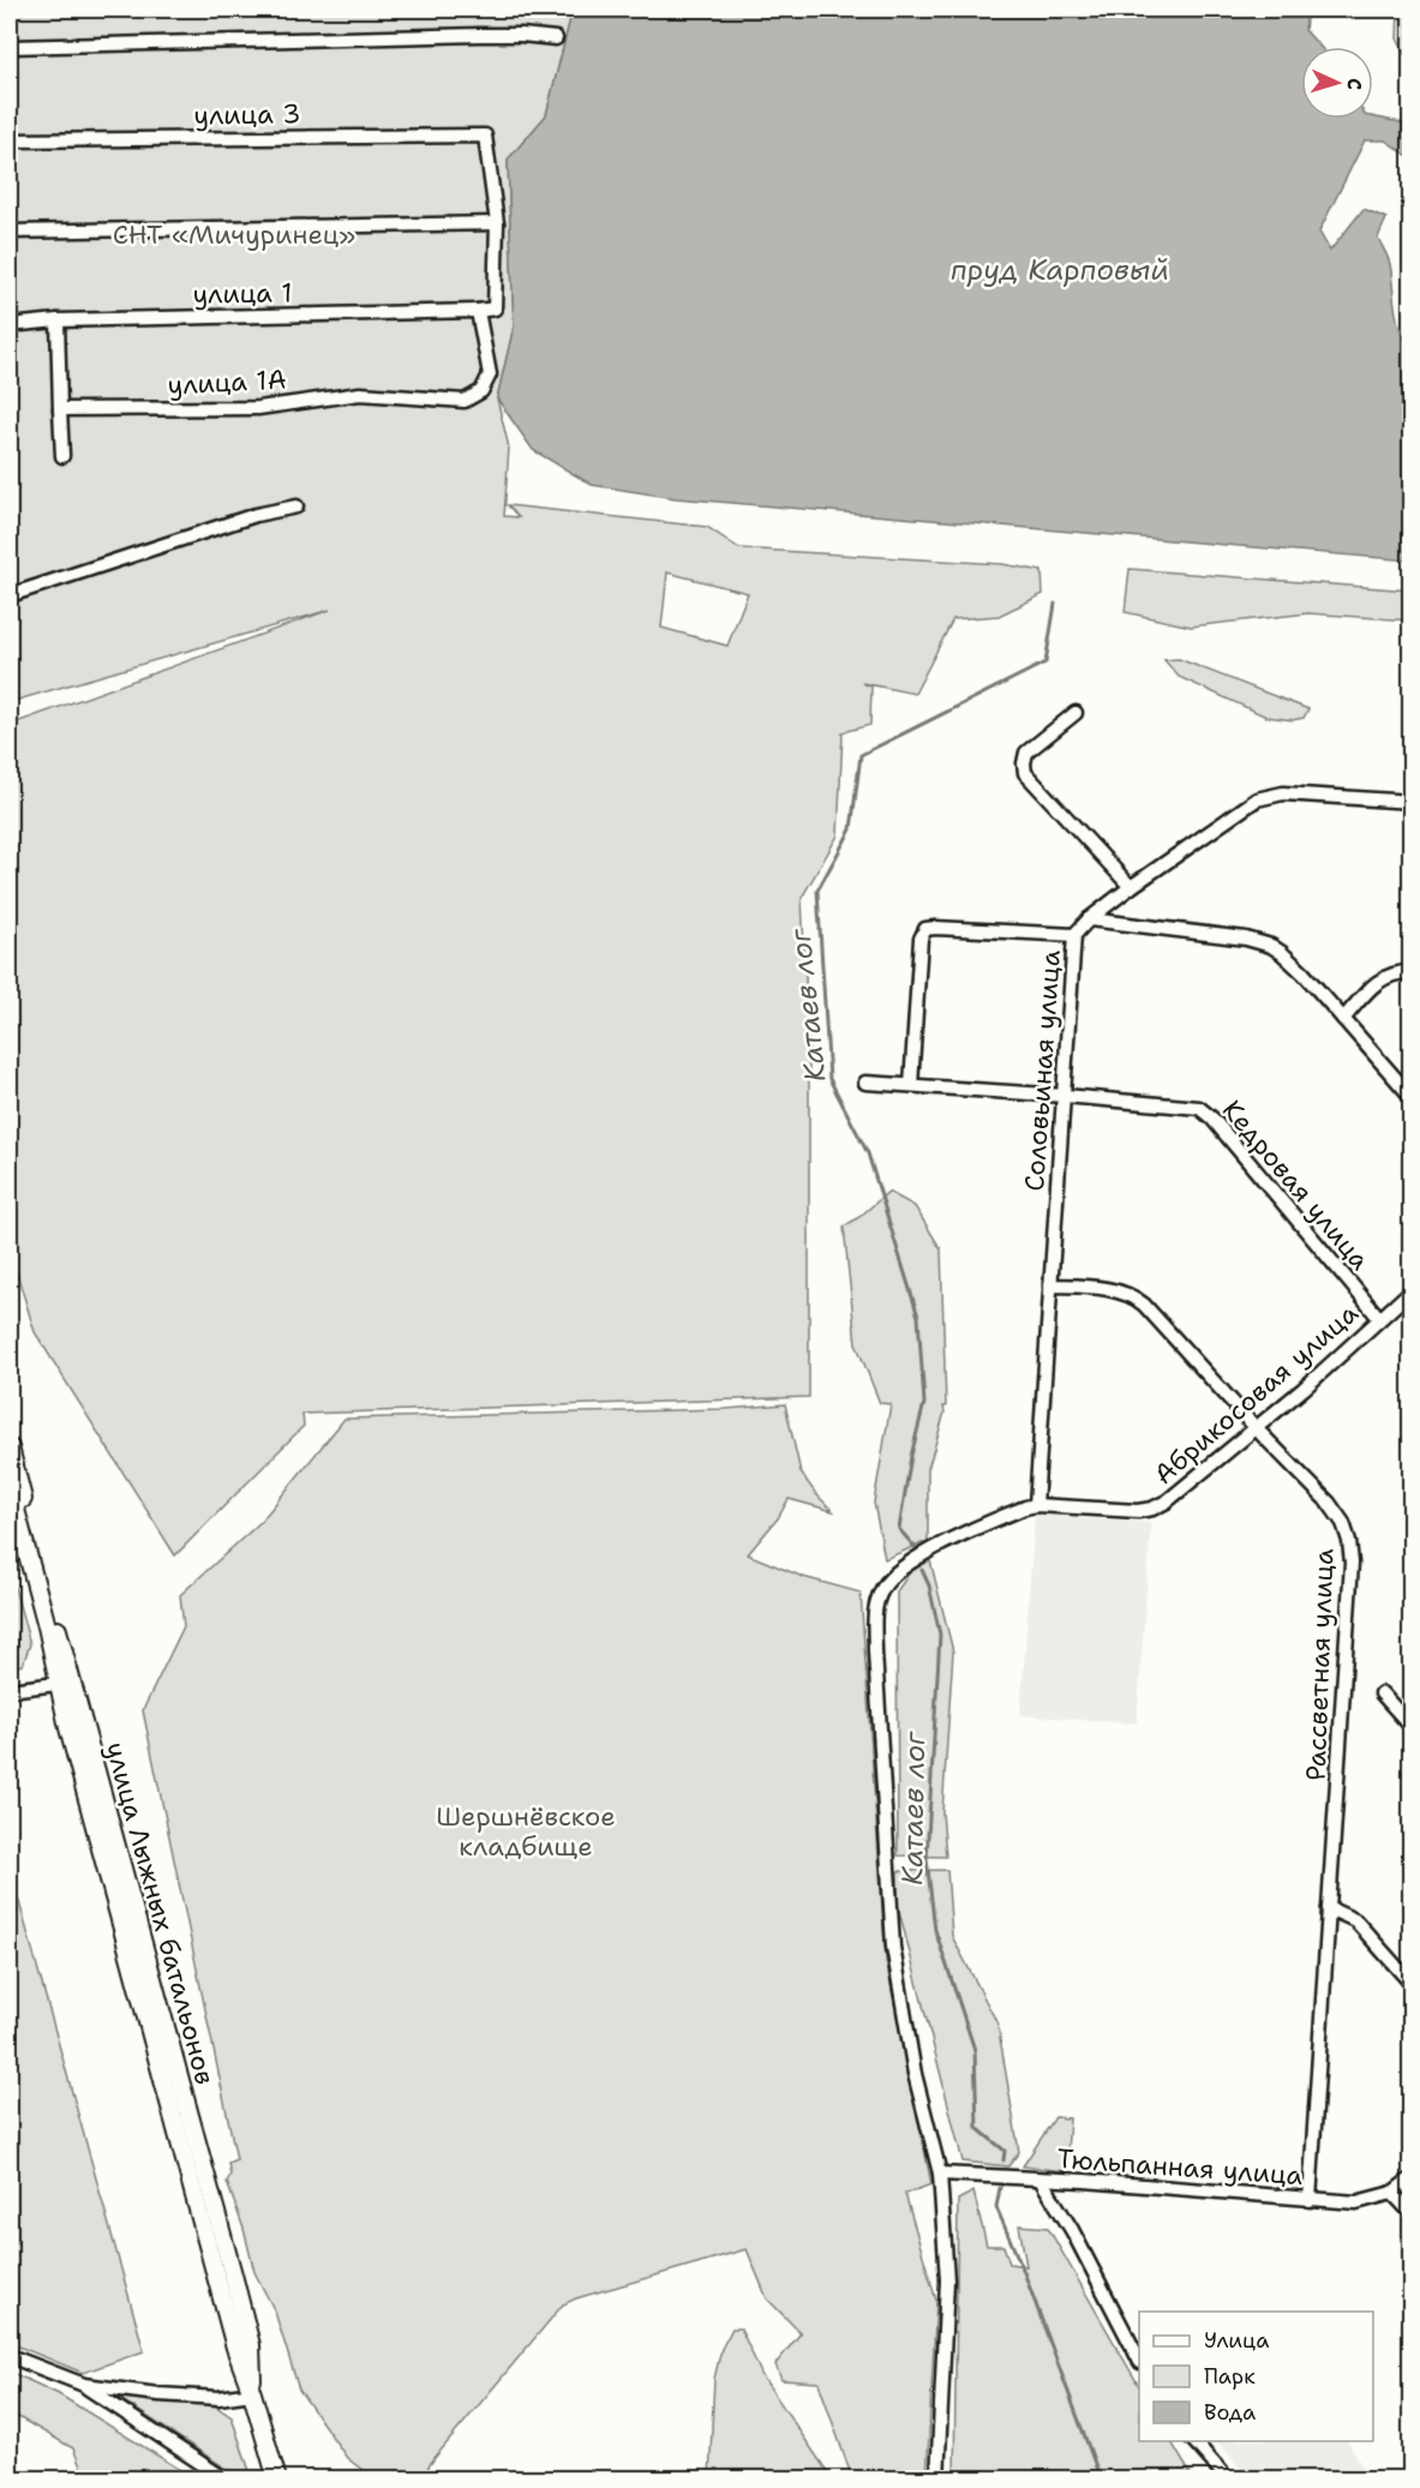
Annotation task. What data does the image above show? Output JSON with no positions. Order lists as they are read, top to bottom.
{
  "streets": {
    "main road": ["улица Лыжных батальонов"],
    "street": [
      "улица 3",
      "улица 1",
      "улица 1А",
      "Соловьиная улица",
      "Кедровая улица",
      "Абрикосовая улица",
      "Рассветная улица",
      "Тюльпанная улица"
    ]
  },
  "crossings": [
    ["улица 1", "улица 1А"],
    ["Соловьиная улица", "Кедровая улица"],
    ["Соловьиная улица", "Абрикосовая улица"],
    ["Соловьиная улица", "Рассветная улица"],
    ["Кедровая улица", "Абрикосовая улица"],
    ["Абрикосовая улица", "Рассветная улица"],
    ["Рассветная улица", "Тюльпанная улица"]
  ],
  "water": ["пруд Карповый", "Катаев лог"],
  "parks": ["СНТ «Мичуринец»", "Шершнёвское кладбище"],
  "legend": ["Улица", "Парк", "Вода"],
  "north": "right"
}
